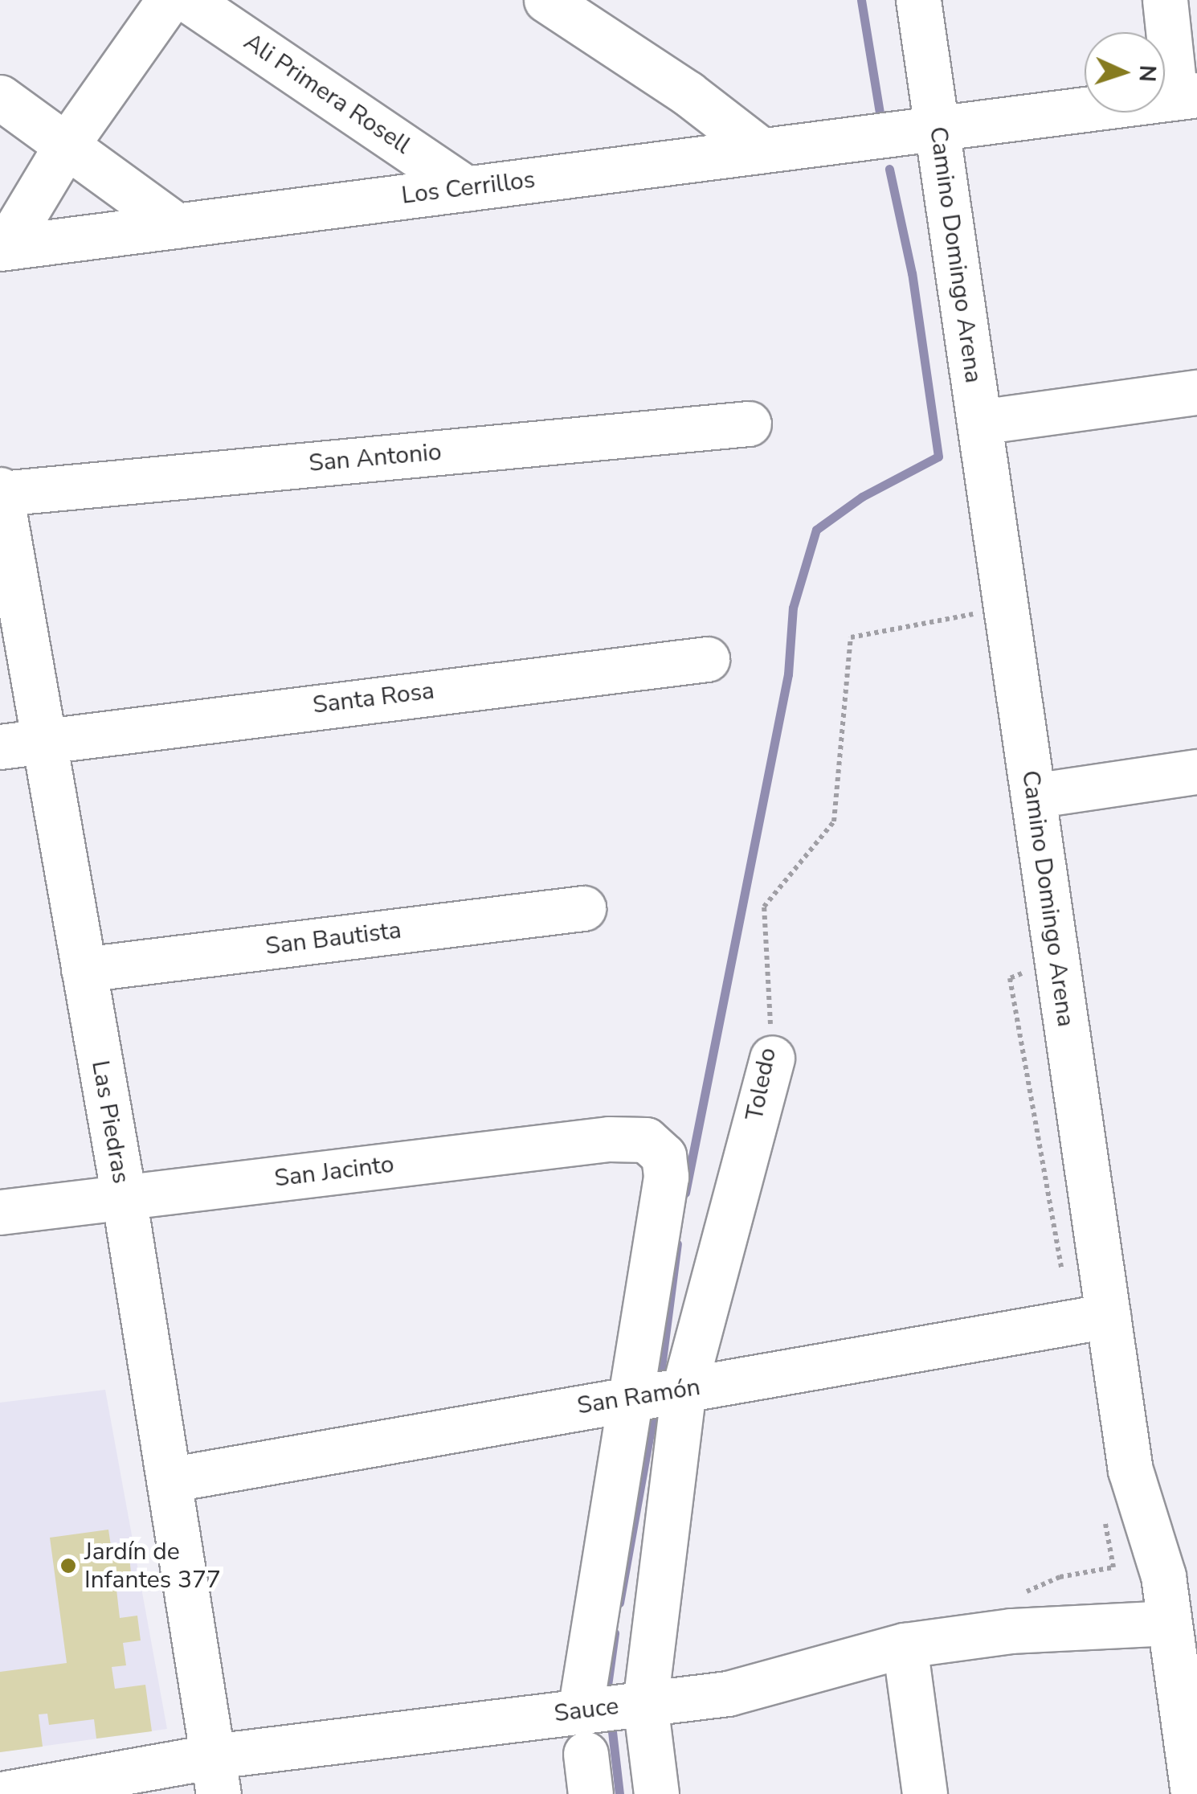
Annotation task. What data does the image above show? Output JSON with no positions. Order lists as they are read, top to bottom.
{
  "streets": {
    "street": [
      "Ali Primera Rosell",
      "Los Cerrillos",
      "Camino Domingo Arena",
      "San Antonio",
      "Santa Rosa",
      "San Bautista",
      "Toledo",
      "Las Piedras",
      "San Jacinto",
      "San Ramón",
      "Sauce"
    ]
  },
  "crossings": [
    ["Ali Primera Rosell", "Los Cerrillos"],
    ["Los Cerrillos", "Camino Domingo Arena"],
    ["Camino Domingo Arena", "Toledo"],
    ["Camino Domingo Arena", "San Ramón"],
    ["Camino Domingo Arena", "Sauce"],
    ["San Antonio", "Las Piedras"],
    ["Santa Rosa", "Las Piedras"],
    ["San Bautista", "Las Piedras"],
    ["Toledo", "San Ramón"],
    ["Toledo", "Sauce"],
    ["Las Piedras", "San Jacinto"],
    ["Las Piedras", "San Ramón"],
    ["Las Piedras", "Sauce"],
    ["San Jacinto", "San Ramón"]
  ],
  "places": ["Jardín de Infantes 377"],
  "north": "right"
}
